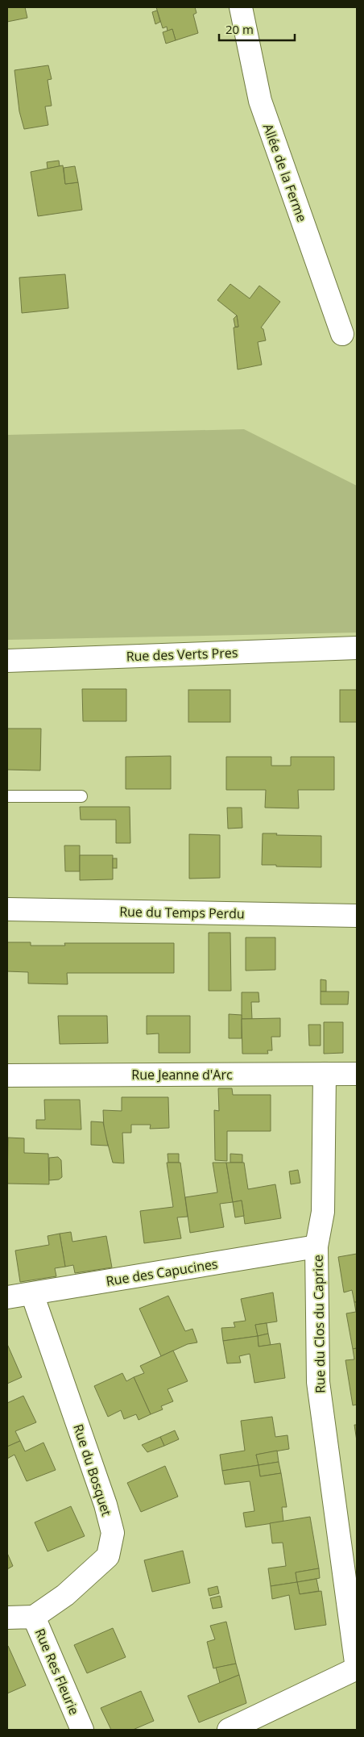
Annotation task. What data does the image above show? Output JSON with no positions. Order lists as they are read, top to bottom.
{
  "streets": {
    "street": [
      "Allée de la Ferme",
      "Rue des Verts Pres",
      "Rue du Temps Perdu",
      "Rue Jeanne d'Arc",
      "Rue des Capucines",
      "Rue du Clos du Caprice",
      "Rue du Bosquet",
      "Rue Res Fleurie"
    ]
  },
  "crossings": [
    ["Rue Jeanne d'Arc", "Rue du Clos du Caprice"],
    ["Rue des Capucines", "Rue du Clos du Caprice"],
    ["Rue des Capucines", "Rue du Bosquet"],
    ["Rue du Bosquet", "Rue Res Fleurie"]
  ],
  "scale_bar": "20 m"
}
